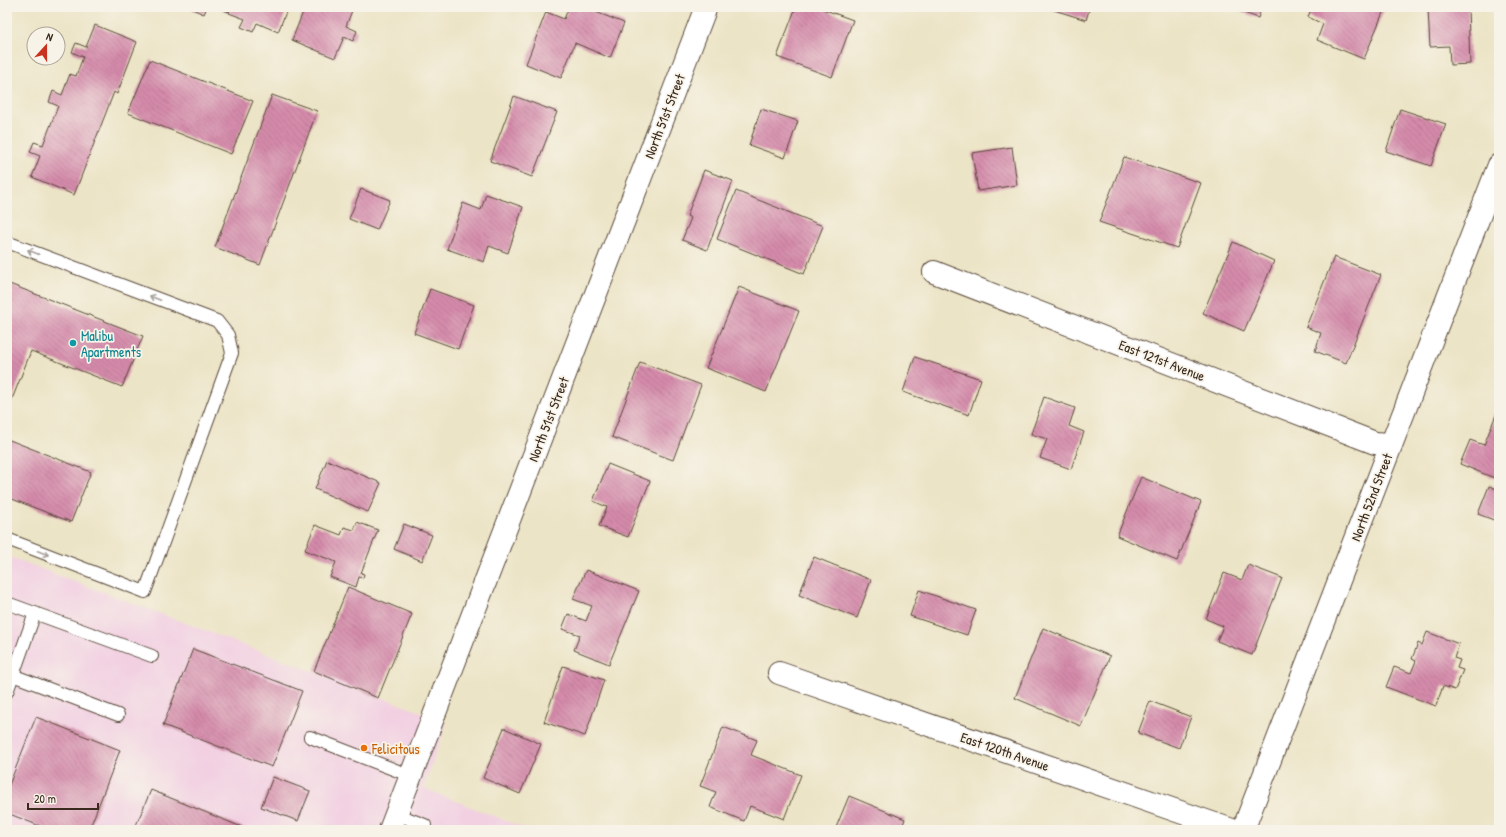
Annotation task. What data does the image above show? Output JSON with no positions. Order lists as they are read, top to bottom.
{
  "streets": {
    "street": [
      "North 51st Street",
      "East 121st Avenue",
      "North 52nd Street",
      "East 120th Avenue"
    ]
  },
  "crossings": [
    ["East 121st Avenue", "North 52nd Street"]
  ],
  "places": ["Malibu Apartments", "Felicitous"],
  "scale_bar": "20 m",
  "north": "top"
}
